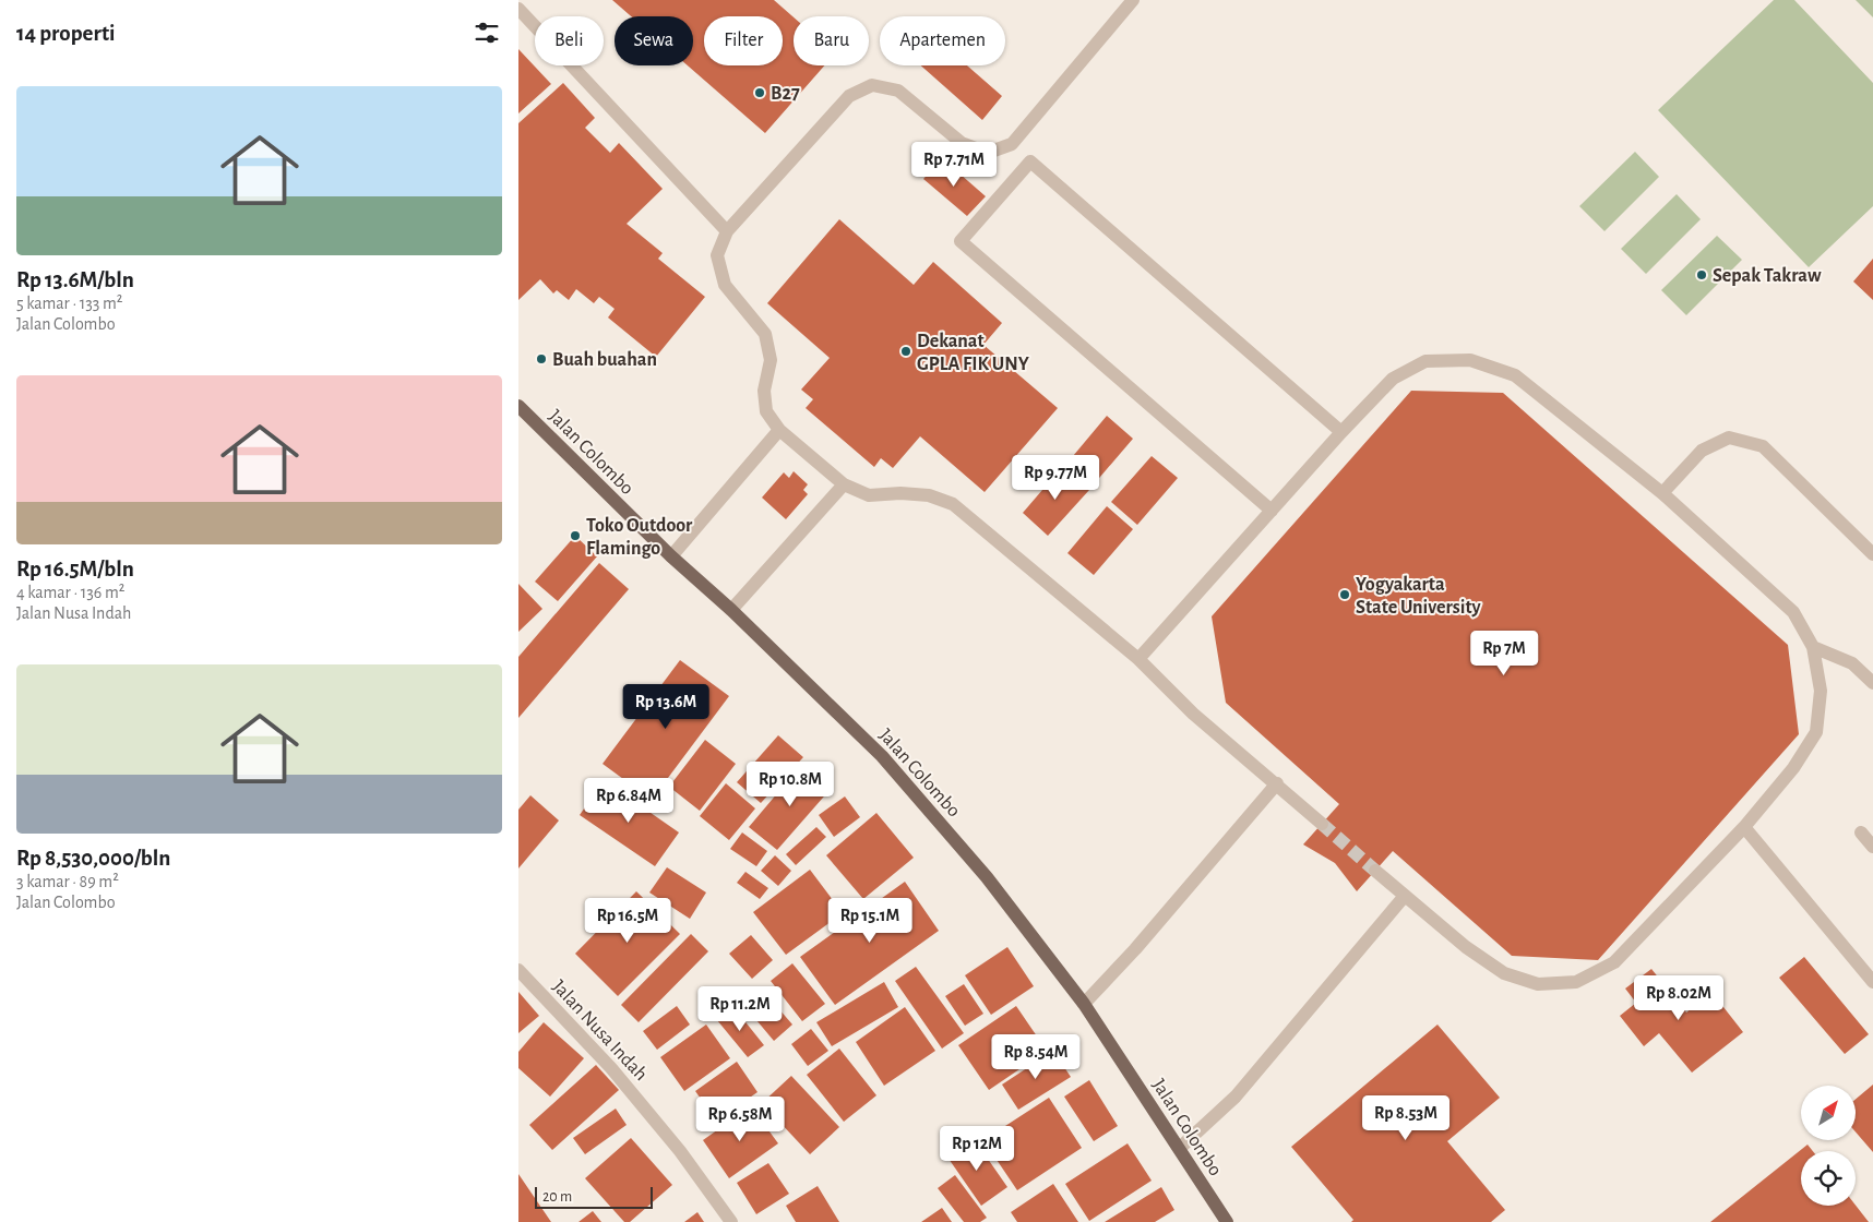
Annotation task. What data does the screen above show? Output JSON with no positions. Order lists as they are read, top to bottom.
{
  "streets": {
    "main road": ["Jalan Colombo"],
    "street": ["Jalan Nusa Indah"]
  },
  "places": [
    "B27",
    "Sepak Takraw",
    "Dekanat GPLA FIK UNY",
    "Buah buahan",
    "Toko Outdoor Flamingo",
    "Yogyakarta State University"
  ],
  "scale_bar": "20 m",
  "north": "top right",
  "page": {
    "heading": "14 properti",
    "chip": [
      "Beli",
      "Sewa",
      "Filter",
      "Baru",
      "Apartemen"
    ],
    "list": [
      {
        "name": "Rp 13.6M/bln",
        "note": "5 kamar · 133 m² · Jalan Colombo"
      },
      {
        "name": "Rp 16.5M/bln",
        "note": "4 kamar · 136 m² · Jalan Nusa Indah"
      },
      {
        "name": "Rp 8,530,000/bln",
        "note": "3 kamar · 89 m² · Jalan Colombo"
      }
    ],
    "price": [
      "Rp 7.71M",
      "Rp 9.77M",
      "Rp 7M",
      "Rp 13.6M",
      "Rp 10.8M",
      "Rp 6.84M",
      "Rp 16.5M",
      "Rp 15.1M",
      "Rp 8.02M",
      "Rp 11.2M",
      "Rp 8.54M",
      "Rp 8.53M",
      "Rp 6.58M",
      "Rp 12M"
    ],
    "scale": "20 m"
  }
}
